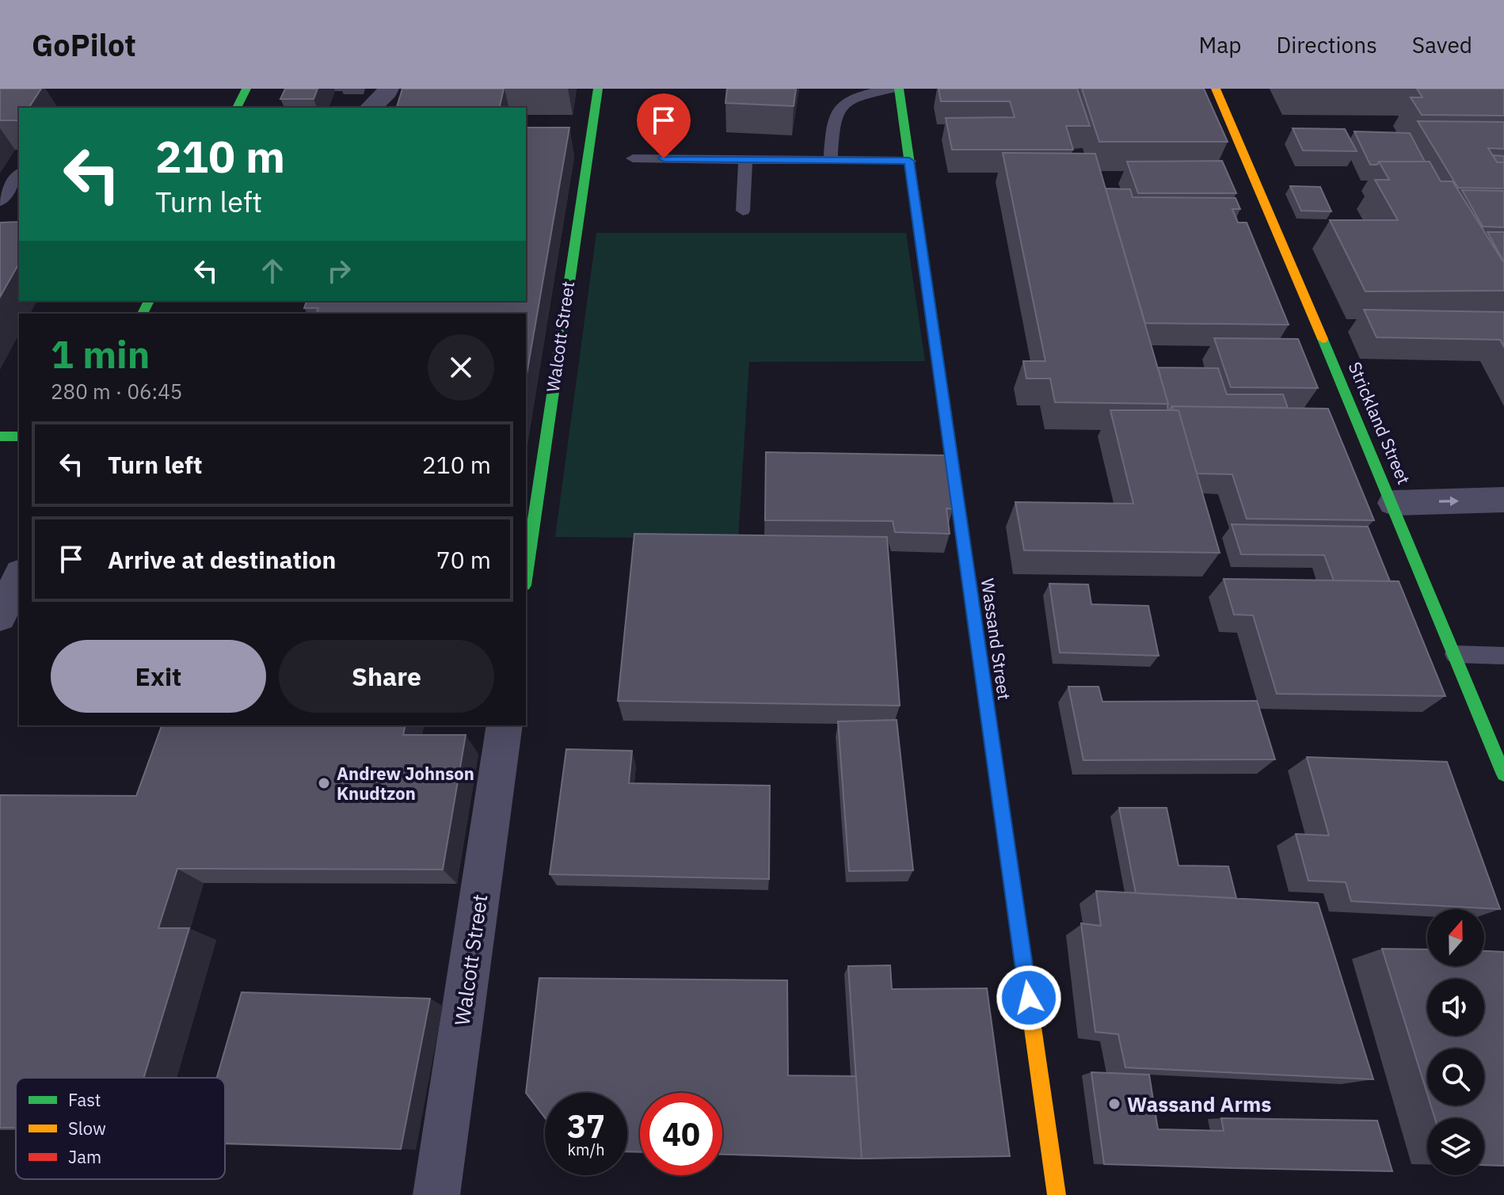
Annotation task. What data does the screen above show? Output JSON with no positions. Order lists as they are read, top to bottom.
{
  "streets": {
    "street": ["Walcott Street", "Strickland Street", "Wassand Street"]
  },
  "places": ["Andrew Johnson Knudtzon", "Wassand Arms"],
  "legend": ["Fast", "Slow", "Jam"],
  "north": "top",
  "page": {
    "header": "GoPilot",
    "nav": ["Map", "Directions", "Saved"],
    "turn": ["210 m", "Turn left"],
    "heading": ["1 min", "280 m · 06:45"],
    "list": [
      {
        "name": "Turn left",
        "value": "210 m"
      },
      {
        "name": "Arrive at destination",
        "value": "70 m"
      }
    ],
    "buttons": ["Exit", "Share"],
    "speed": "37 km/h",
    "limit": "40"
  }
}
